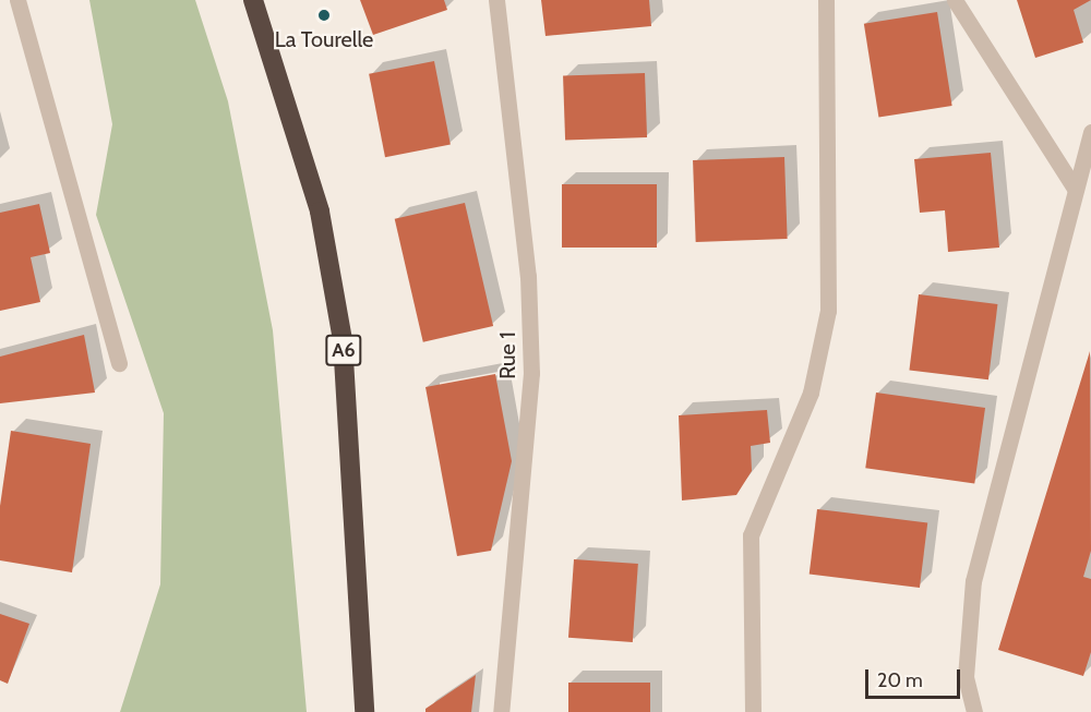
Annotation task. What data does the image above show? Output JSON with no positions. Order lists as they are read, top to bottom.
{
  "streets": {
    "highway": ["A6"],
    "street": ["Rue 1"]
  },
  "places": ["La Tourelle"],
  "scale_bar": "20 m"
}
